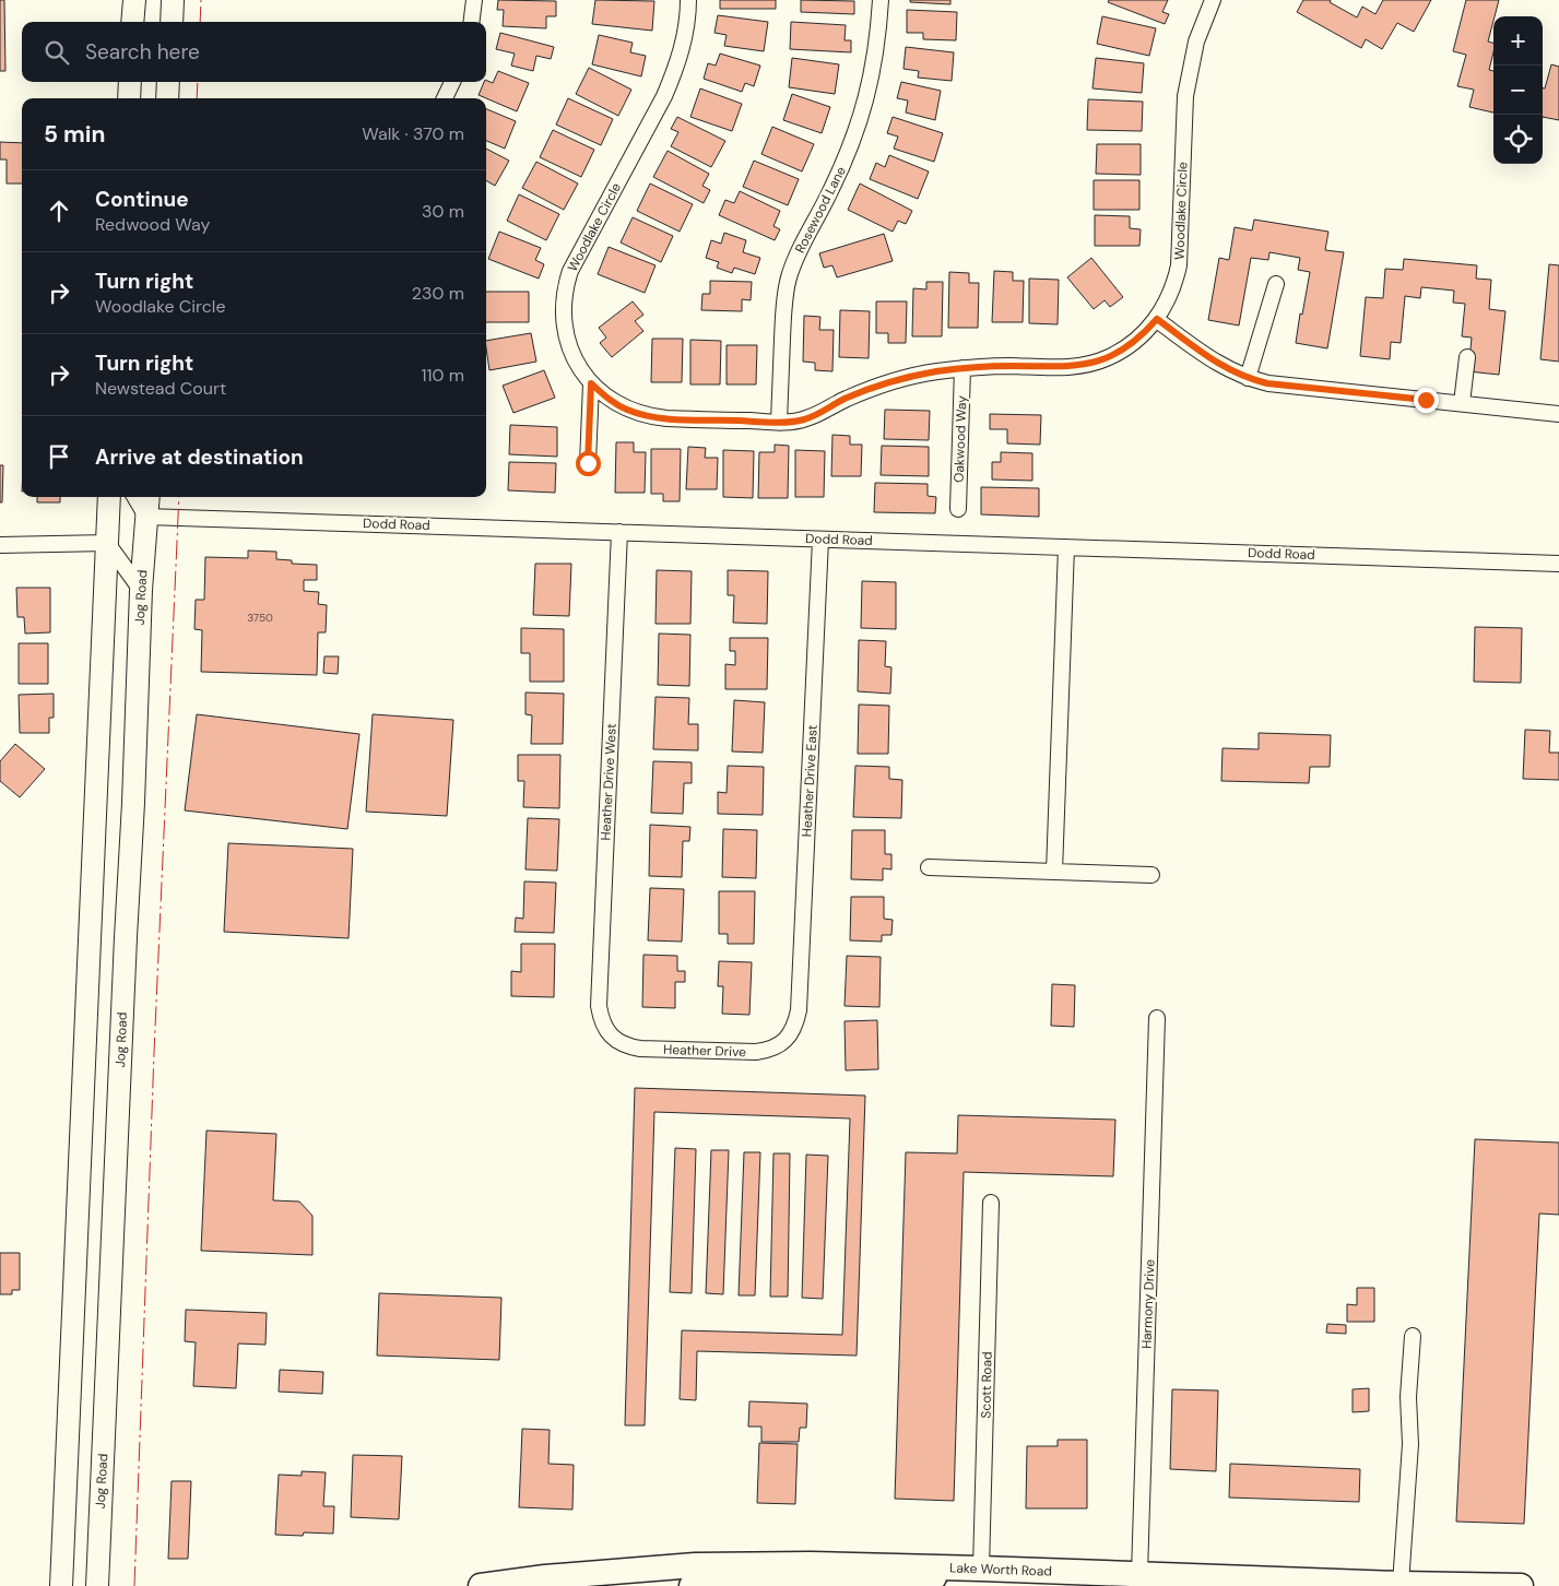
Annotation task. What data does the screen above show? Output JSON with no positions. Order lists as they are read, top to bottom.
{
  "streets": {
    "main road": ["Jog Road", "Lake Worth Road"],
    "street": [
      "Rosewood Lane",
      "Woodlake Circle",
      "Oakwood Way",
      "Dodd Road",
      "Heather Drive East",
      "Heather Drive West",
      "Heather Drive",
      "Harmony Drive",
      "Scott Road"
    ]
  },
  "crossings": [
    ["Rosewood Lane", "Woodlake Circle"],
    ["Woodlake Circle", "Oakwood Way"],
    ["Dodd Road", "Jog Road"],
    ["Dodd Road", "Heather Drive East"],
    ["Dodd Road", "Heather Drive West"],
    ["Heather Drive East", "Heather Drive"],
    ["Heather Drive West", "Heather Drive"],
    ["Harmony Drive", "Lake Worth Road"],
    ["Scott Road", "Lake Worth Road"]
  ],
  "house_numbers": ["3750"],
  "page": {
    "map_buttons": ["+", "−"],
    "search": "Search here",
    "heading": ["5 min", "Walk · 370 m"],
    "list": [
      ["Continue", "Redwood Way", "30 m"],
      ["Turn right", "Woodlake Circle", "230 m"],
      ["Turn right", "Newstead Court", "110 m"],
      "Arrive at destination"
    ]
  }
}
